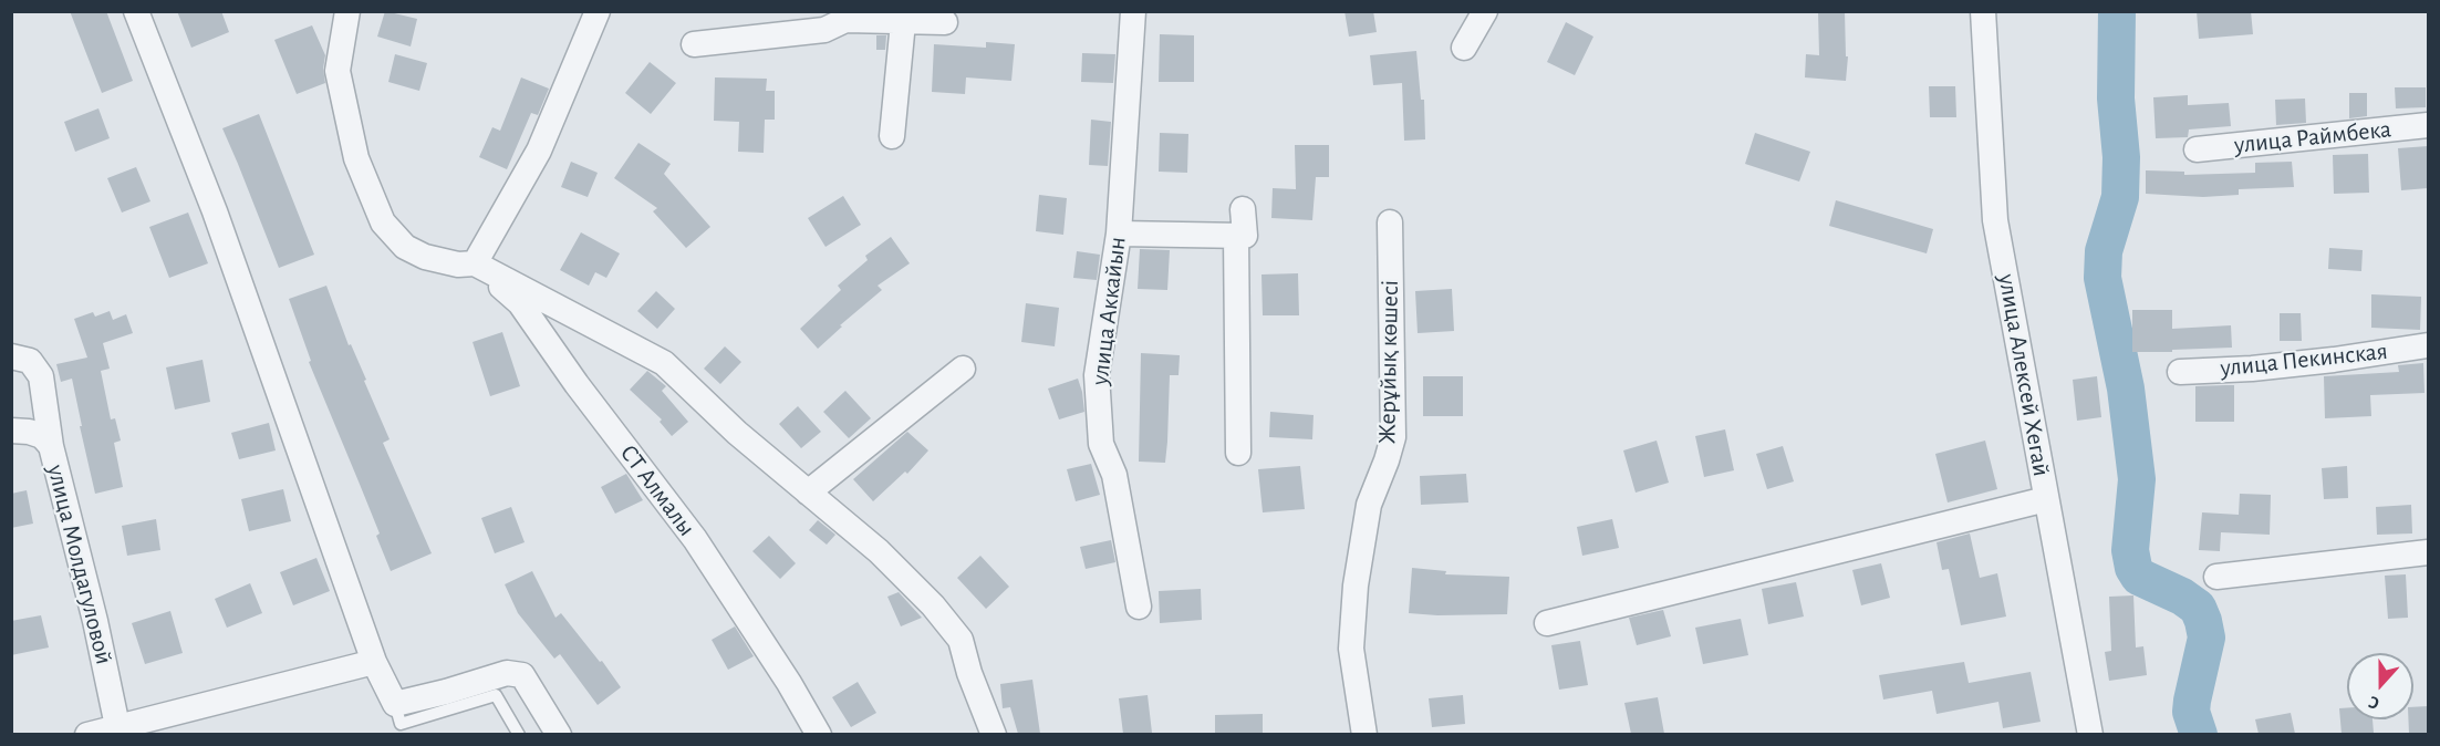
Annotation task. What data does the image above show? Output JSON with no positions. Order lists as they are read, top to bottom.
{
  "streets": {
    "street": [
      "улица Раймбека",
      "улица Аккайын",
      "улица Пекинская",
      "Жерұйық көшесі",
      "улица Алексей Хегай",
      "СТ Алмалы",
      "улица Молдагуловой"
    ]
  },
  "north": "bottom"
}
